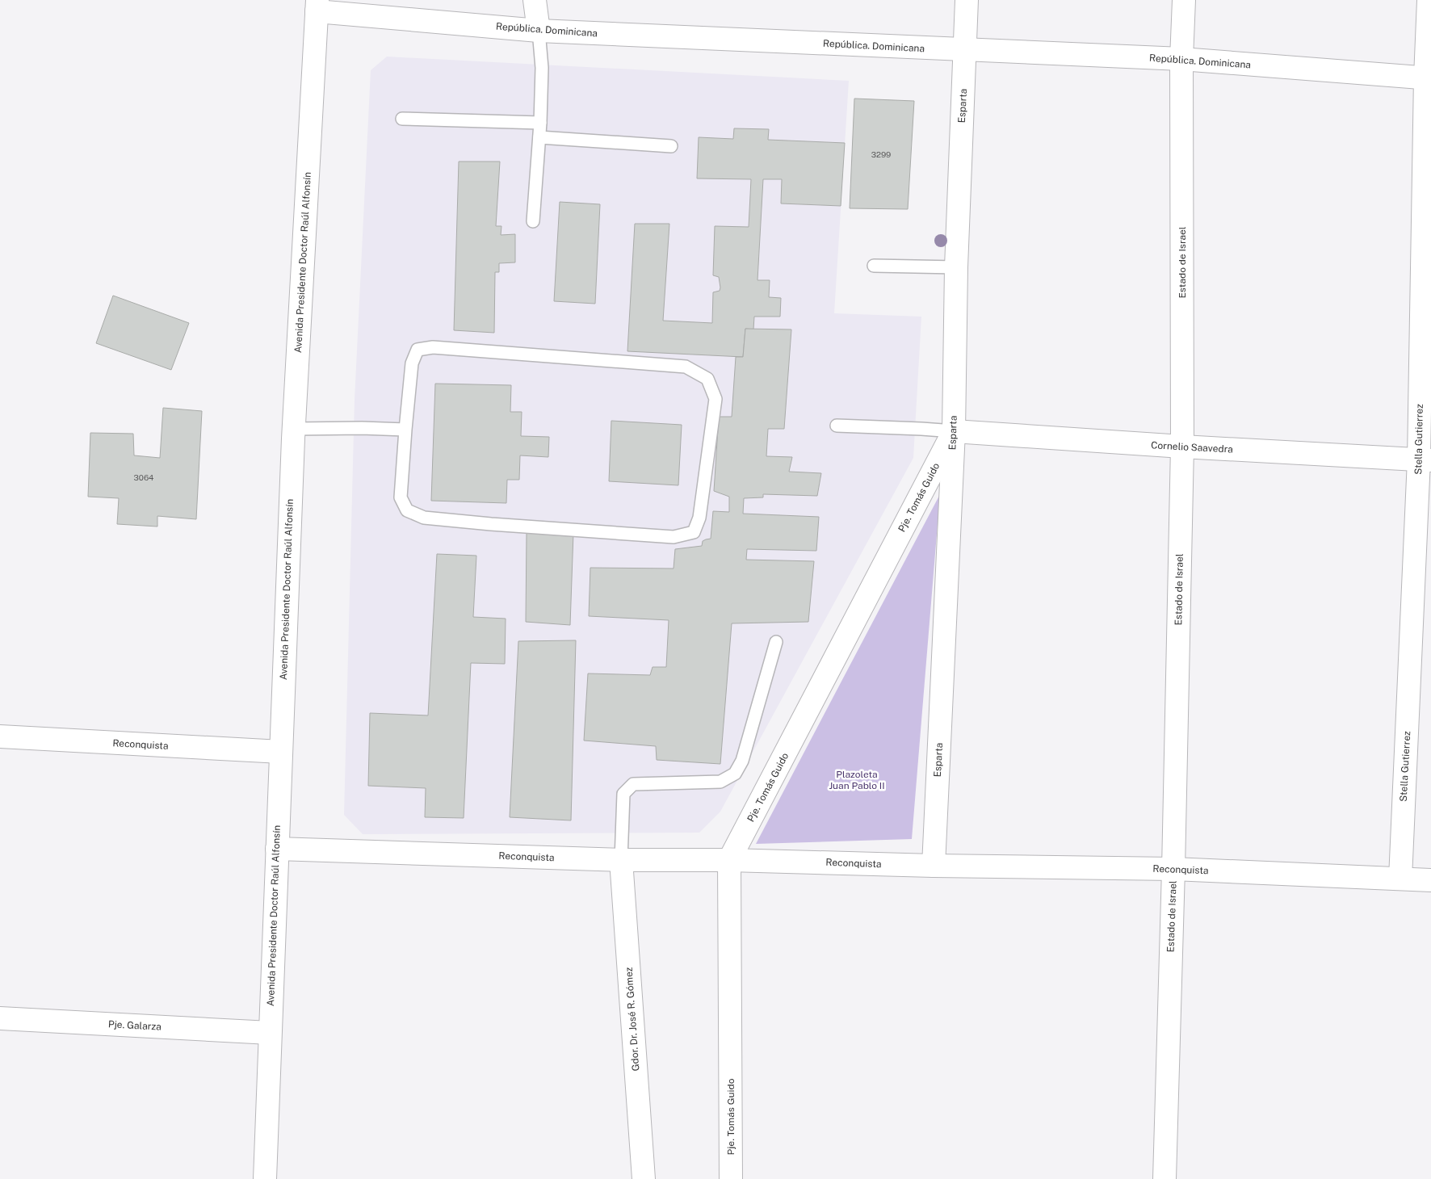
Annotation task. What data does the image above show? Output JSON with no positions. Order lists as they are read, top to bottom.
{
  "streets": {
    "street": [
      "República. Dominicana",
      "Esparta",
      "Avenida Presidente Doctor Raúl Alfonsín",
      "Estado de Israel",
      "Stella Gutierrez",
      "Cornelio Saavedra",
      "Pje. Tomás Guido",
      "Reconquista",
      "Gdor. Dr. José R. Gómez",
      "Pje. Galarza"
    ]
  },
  "crossings": [
    ["República. Dominicana", "Esparta"],
    ["República. Dominicana", "Avenida Presidente Doctor Raúl Alfonsín"],
    ["República. Dominicana", "Estado de Israel"],
    ["República. Dominicana", "Stella Gutierrez"],
    ["Esparta", "Cornelio Saavedra"],
    ["Esparta", "Pje. Tomás Guido"],
    ["Esparta", "Reconquista"],
    ["Avenida Presidente Doctor Raúl Alfonsín", "Reconquista"],
    ["Avenida Presidente Doctor Raúl Alfonsín", "Pje. Galarza"],
    ["Estado de Israel", "Cornelio Saavedra"],
    ["Estado de Israel", "Reconquista"],
    ["Stella Gutierrez", "Cornelio Saavedra"],
    ["Stella Gutierrez", "Reconquista"],
    ["Cornelio Saavedra", "Pje. Tomás Guido"],
    ["Pje. Tomás Guido", "Reconquista"],
    ["Reconquista", "Gdor. Dr. José R. Gómez"]
  ],
  "parks": ["Plazoleta Juan Pablo II"],
  "house_numbers": ["3299", "3064"]
}
